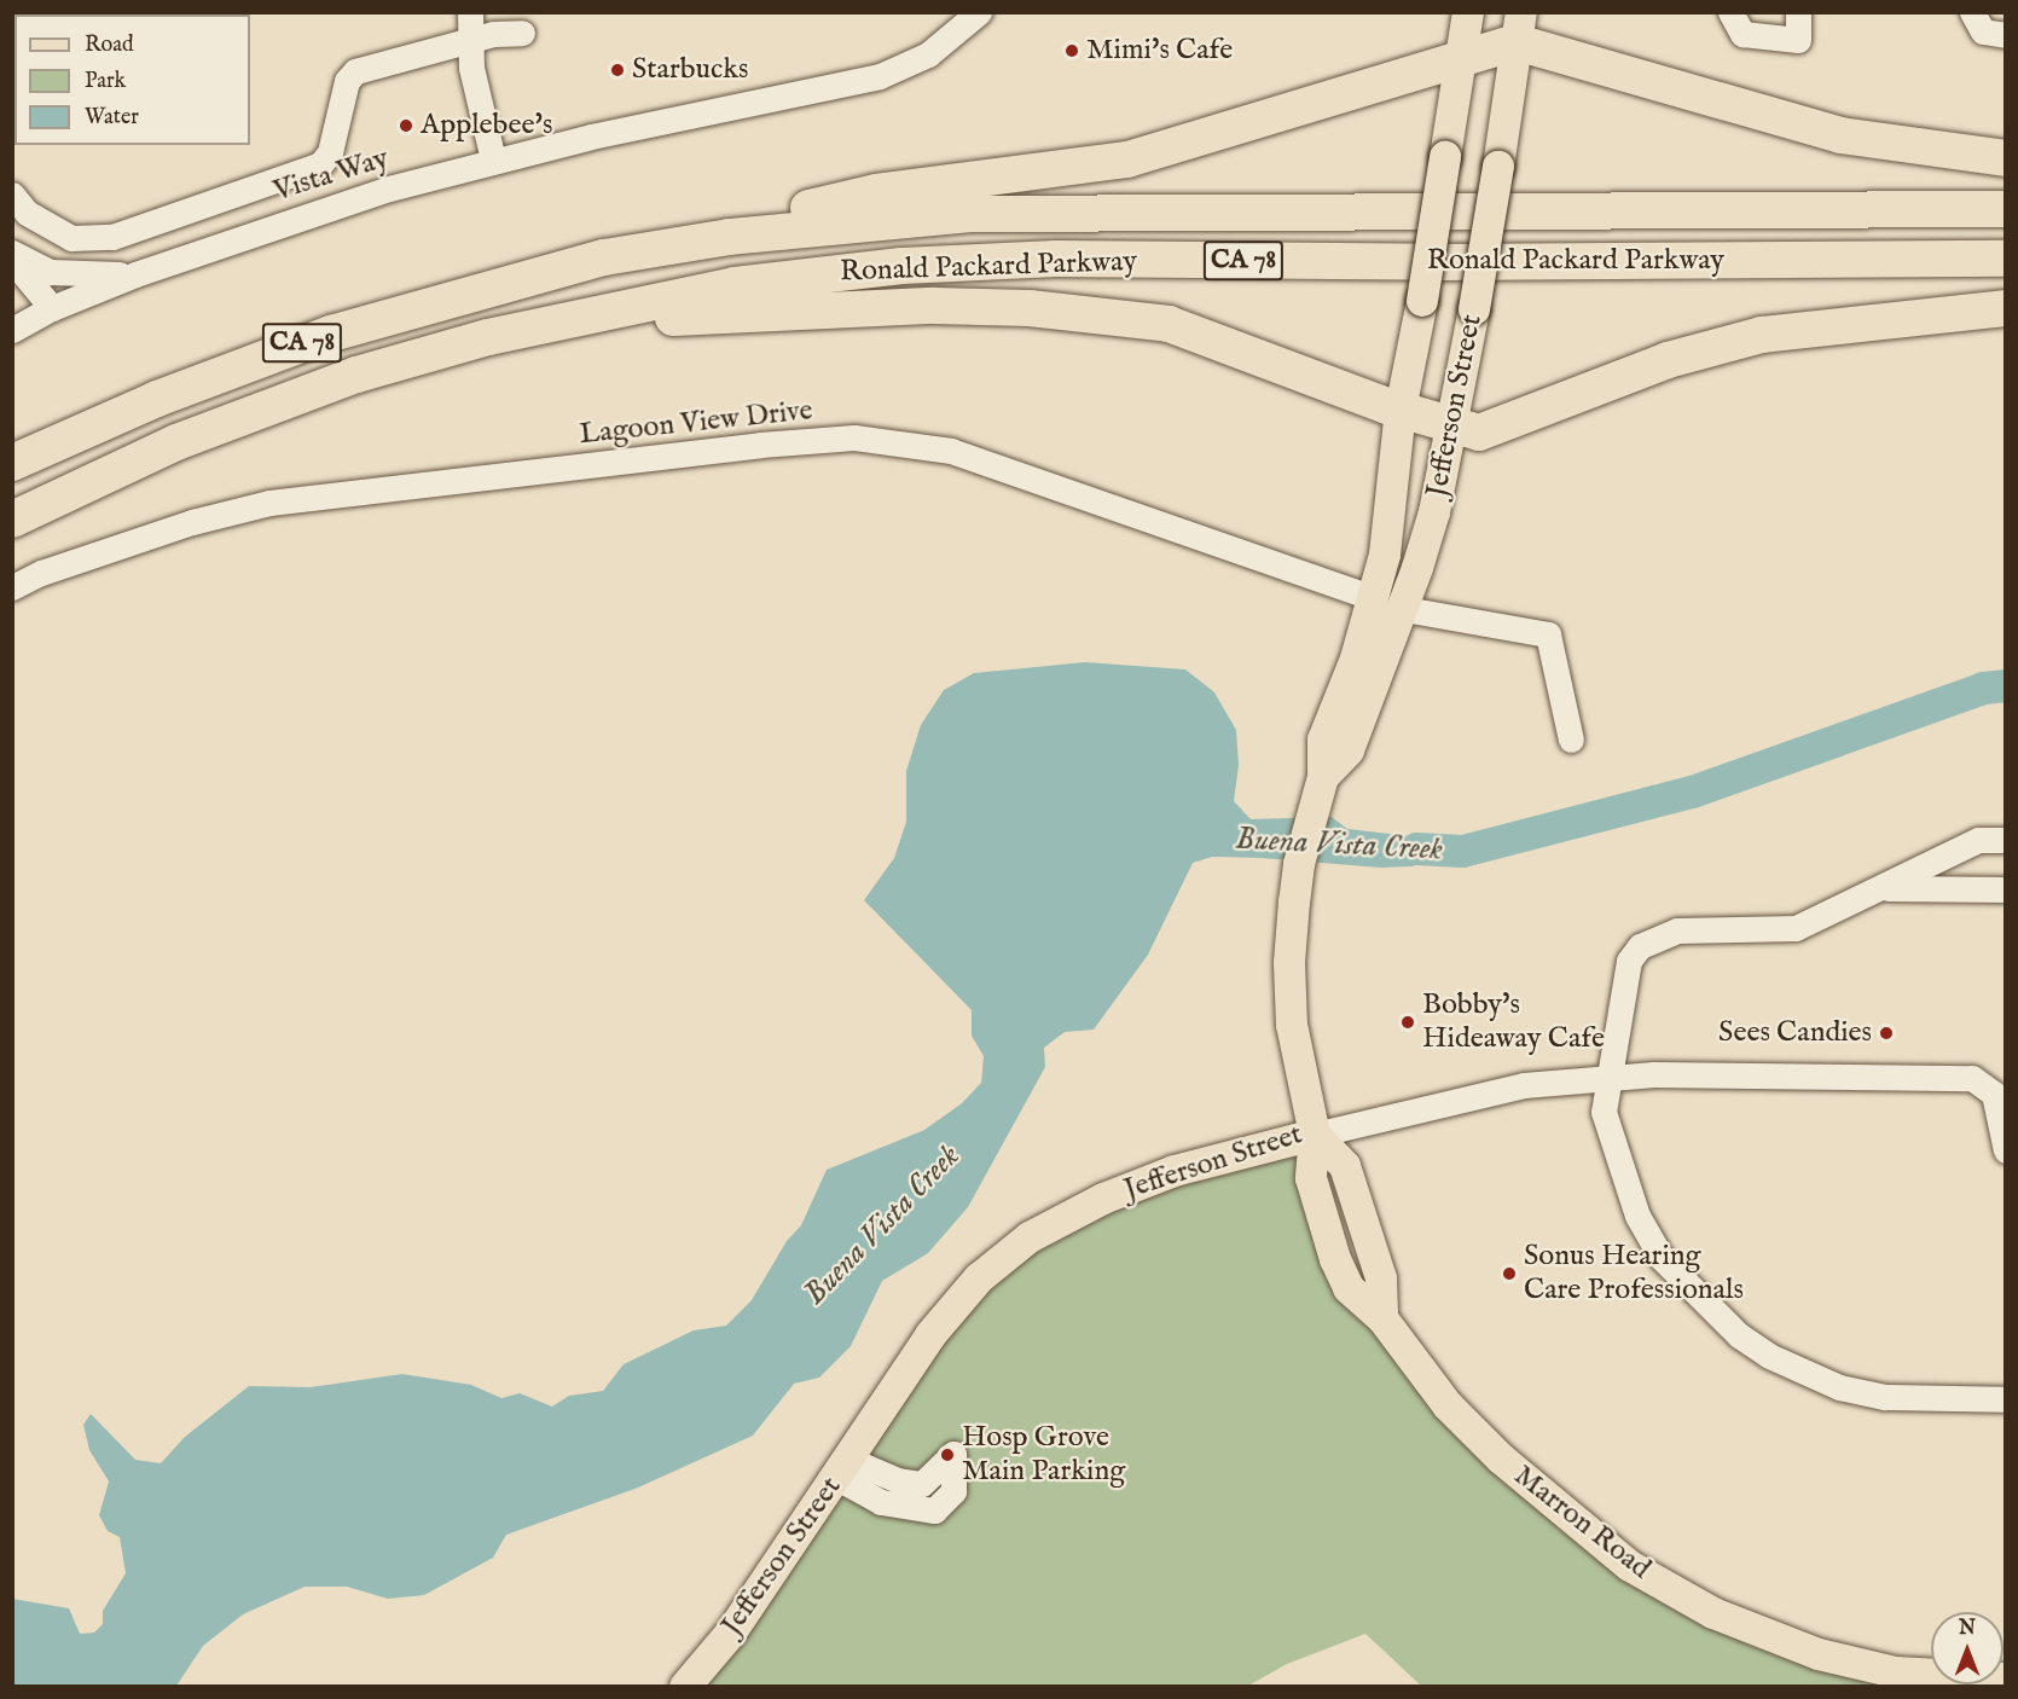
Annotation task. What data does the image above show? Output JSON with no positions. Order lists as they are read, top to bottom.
{
  "streets": {
    "highway": ["CA 78", "Ronald Packard Parkway"],
    "main road": ["Jefferson Street", "Marron Road"],
    "street": ["Vista Way", "Lagoon View Drive"]
  },
  "crossings": [
    ["Jefferson Street", "Lagoon View Drive"],
    ["Jefferson Street", "Marron Road"]
  ],
  "water": ["Buena Vista Creek"],
  "places": [
    "Mimi's Cafe",
    "Starbucks",
    "Applebee's",
    "Bobby's Hideaway Cafe",
    "Sees Candies",
    "Sonus Hearing Care Professionals",
    "Hosp Grove Main Parking"
  ],
  "legend": ["Road", "Park", "Water"],
  "north": "top"
}
